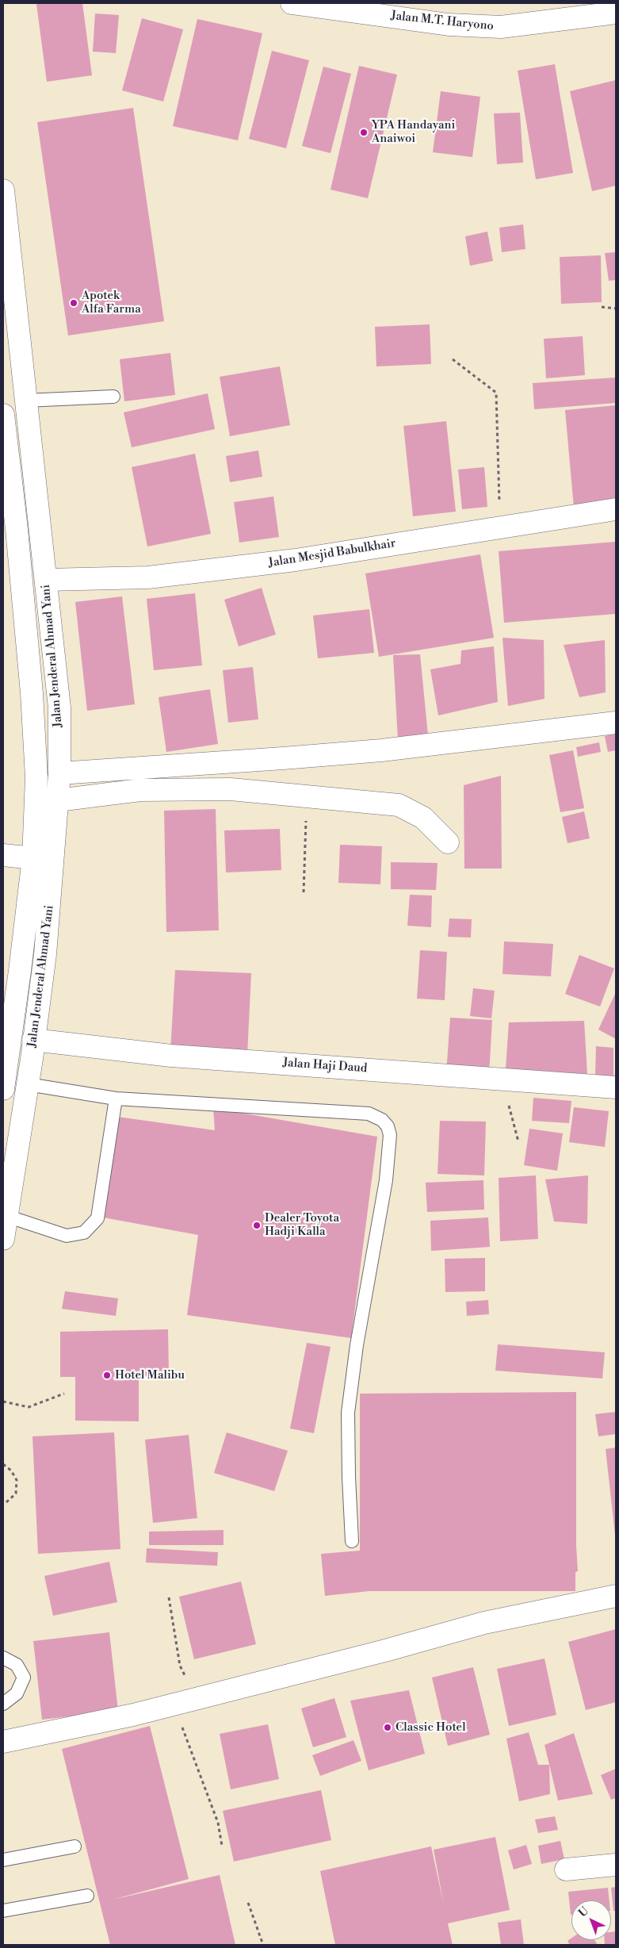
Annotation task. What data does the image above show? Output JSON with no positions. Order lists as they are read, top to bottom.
{
  "streets": {
    "main road": [
      "Jalan M.T. Haryono",
      "Jalan Mesjid Babulkhair",
      "Jalan Jenderal Ahmad Yani",
      "Jalan Haji Daud"
    ]
  },
  "crossings": [
    ["Jalan Mesjid Babulkhair", "Jalan Jenderal Ahmad Yani"],
    ["Jalan Jenderal Ahmad Yani", "Jalan Haji Daud"]
  ],
  "places": [
    "YPA Handayani Anaiwoi",
    "Apotek Alfa Farma",
    "Dealer Toyota Hadji Kalla",
    "Hotel Malibu",
    "Classic Hotel"
  ],
  "north": "top left"
}
